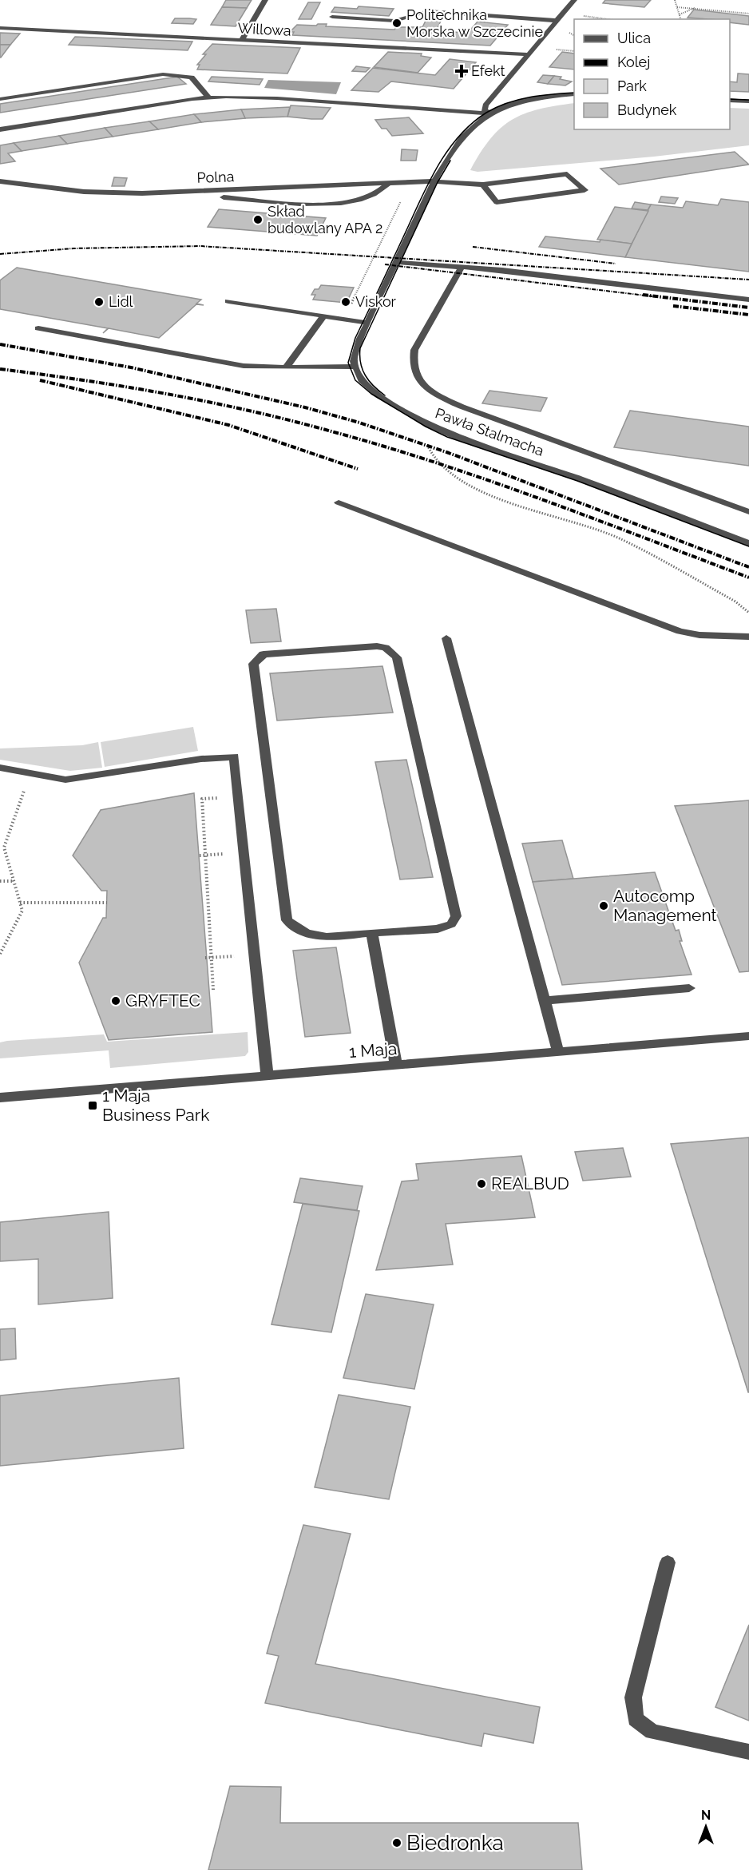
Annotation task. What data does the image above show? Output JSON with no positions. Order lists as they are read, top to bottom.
{
  "streets": {
    "street": [
      "Willowa",
      "Polna",
      "Pawła Stalmacha",
      "1 Maja"
    ]
  },
  "places": {
    "other": [
      "Politechnika Morska w Szczecinie",
      "Skład budowlany APA 2",
      "Lidl",
      "Viskor",
      "Autocomp Management",
      "GRYFTEC",
      "REALBUD",
      "Biedronka"
    ],
    "health": ["Efekt"],
    "transit": ["1 Maja Business Park"]
  },
  "legend": [
    "Ulica",
    "Kolej",
    "Park",
    "Budynek"
  ],
  "north": "top"
}
